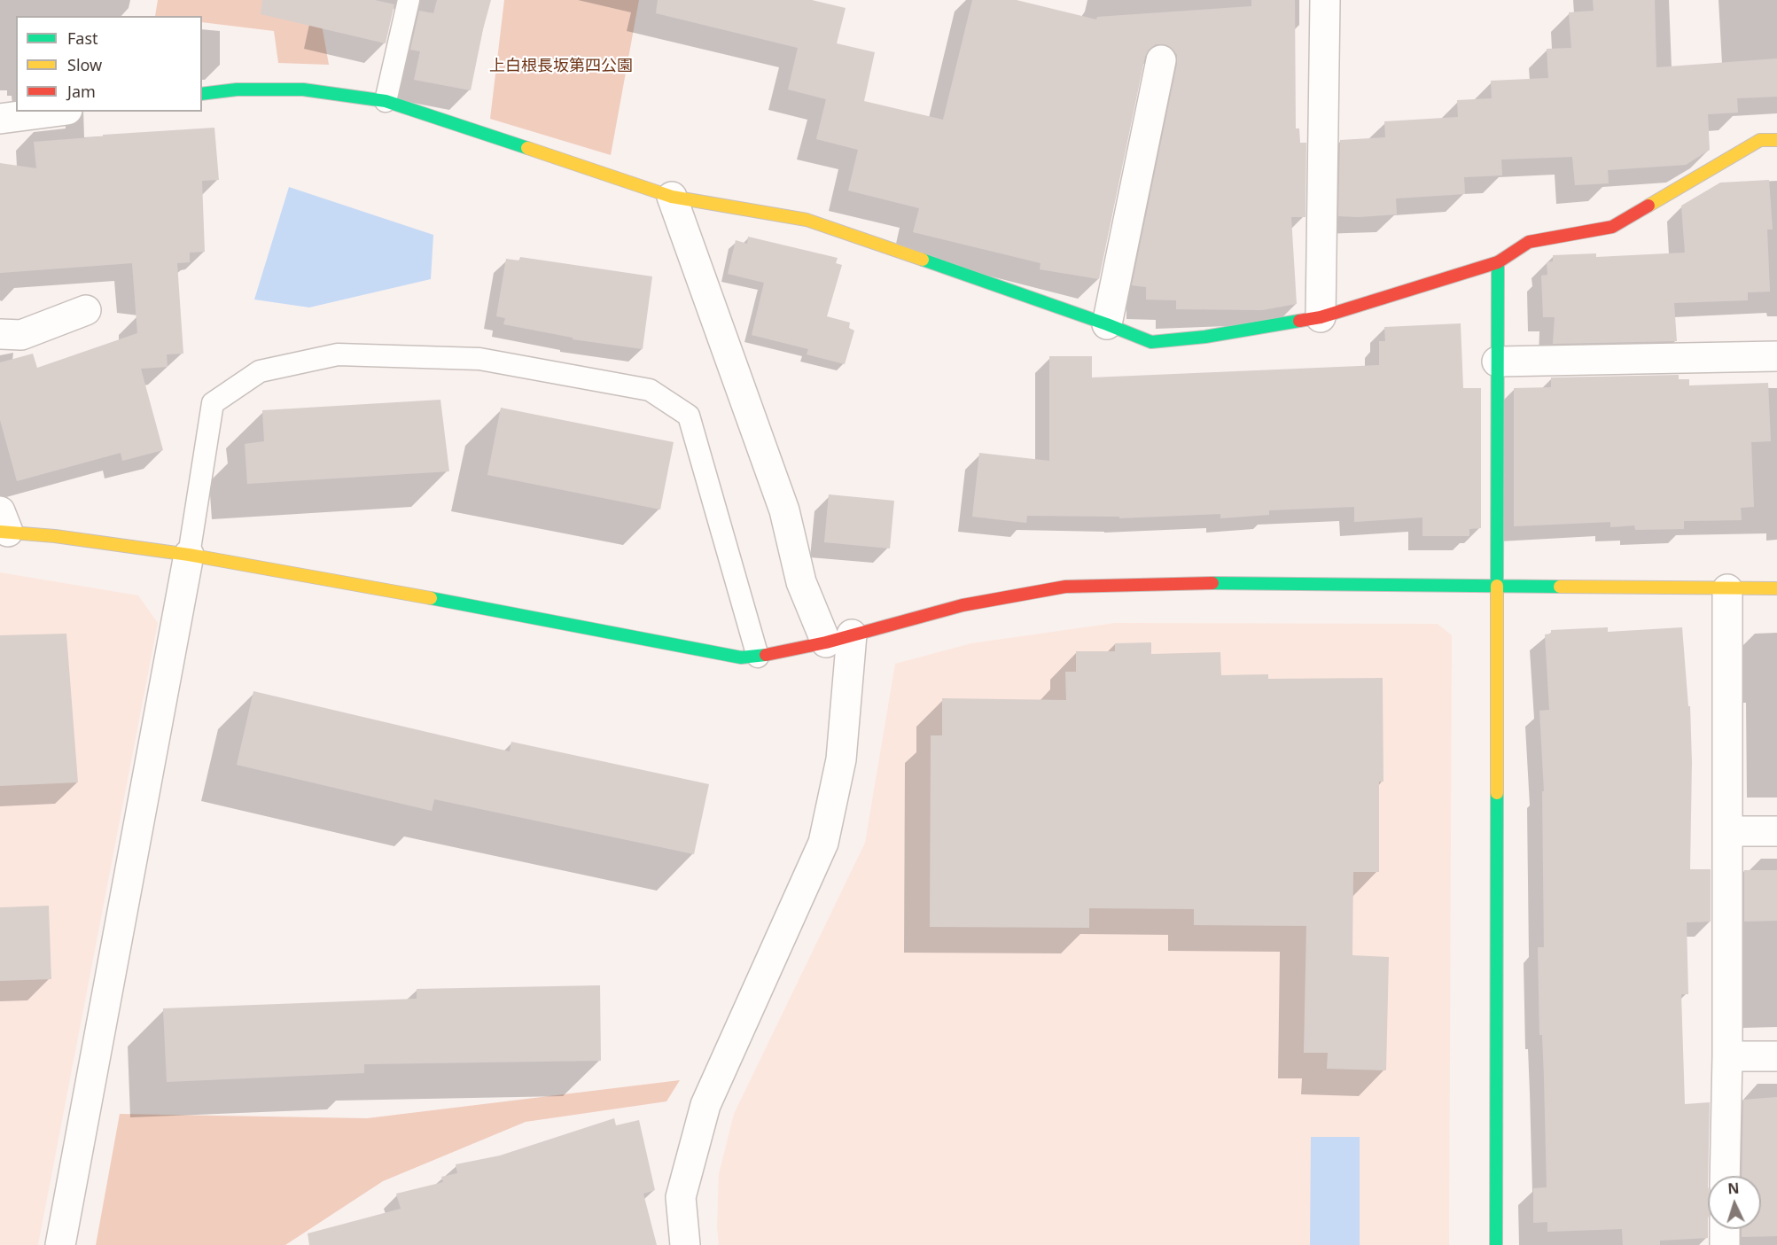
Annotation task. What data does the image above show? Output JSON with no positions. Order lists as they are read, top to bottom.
{
  "parks": ["上白根長坂第四公園"],
  "legend": ["Fast", "Slow", "Jam"],
  "north": "top"
}
